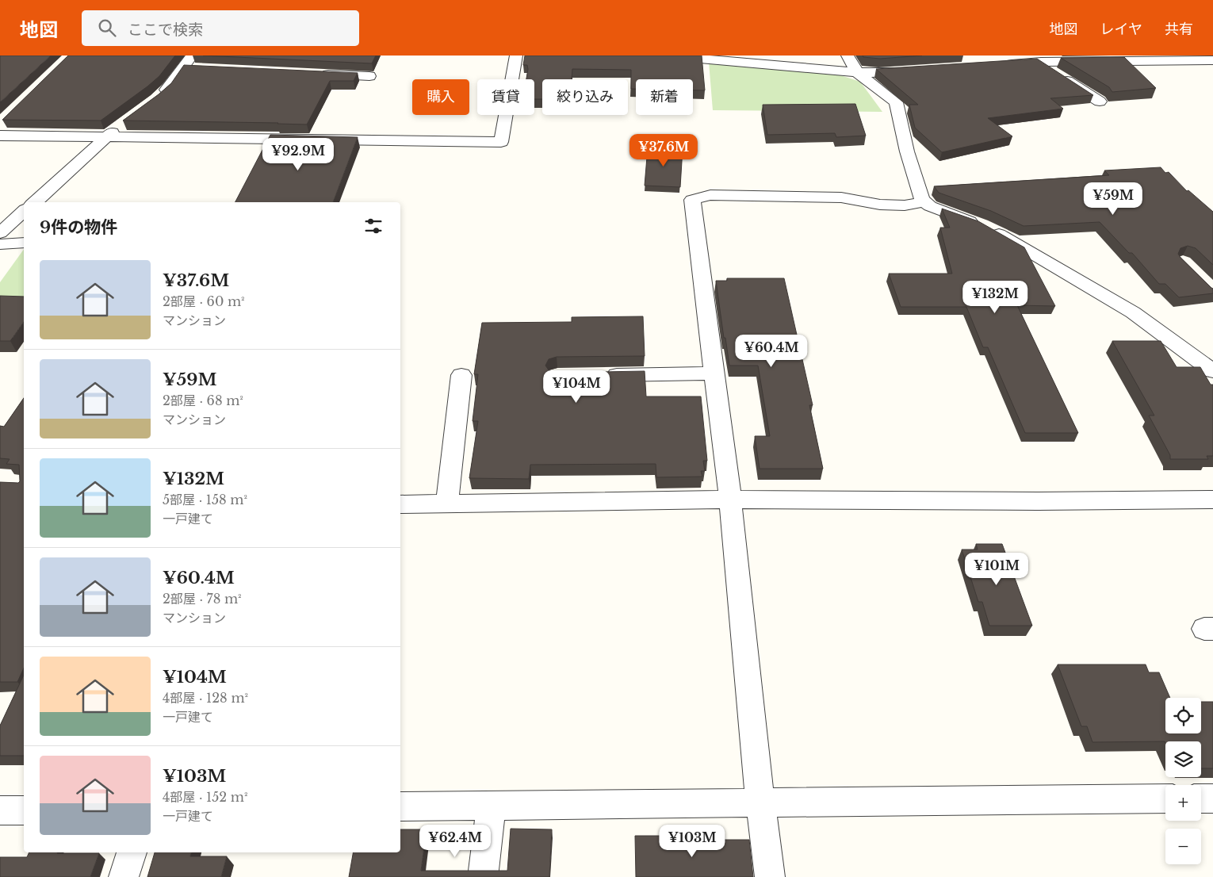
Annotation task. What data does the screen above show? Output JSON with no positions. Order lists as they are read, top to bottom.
{
  "page": {
    "header": "地図",
    "search": "ここで検索",
    "nav": ["地図", "レイヤ", "共有"],
    "chip": [
      "購入",
      "賃貸",
      "絞り込み",
      "新着"
    ],
    "price": [
      "¥37.6M",
      "¥92.9M",
      "¥59M",
      "¥132M",
      "¥60.4M",
      "¥104M",
      "¥101M",
      "¥62.4M",
      "¥103M"
    ],
    "heading": "9件の物件",
    "list": [
      {
        "name": "¥37.6M",
        "note": "2部屋 · 60 m² · マンション"
      },
      {
        "name": "¥59M",
        "note": "2部屋 · 68 m² · マンション"
      },
      {
        "name": "¥132M",
        "note": "5部屋 · 158 m² · 一戸建て"
      },
      {
        "name": "¥60.4M",
        "note": "2部屋 · 78 m² · マンション"
      },
      {
        "name": "¥104M",
        "note": "4部屋 · 128 m² · 一戸建て"
      },
      {
        "name": "¥103M",
        "note": "4部屋 · 152 m² · 一戸建て"
      }
    ],
    "map_buttons": ["+", "−"]
  }
}
